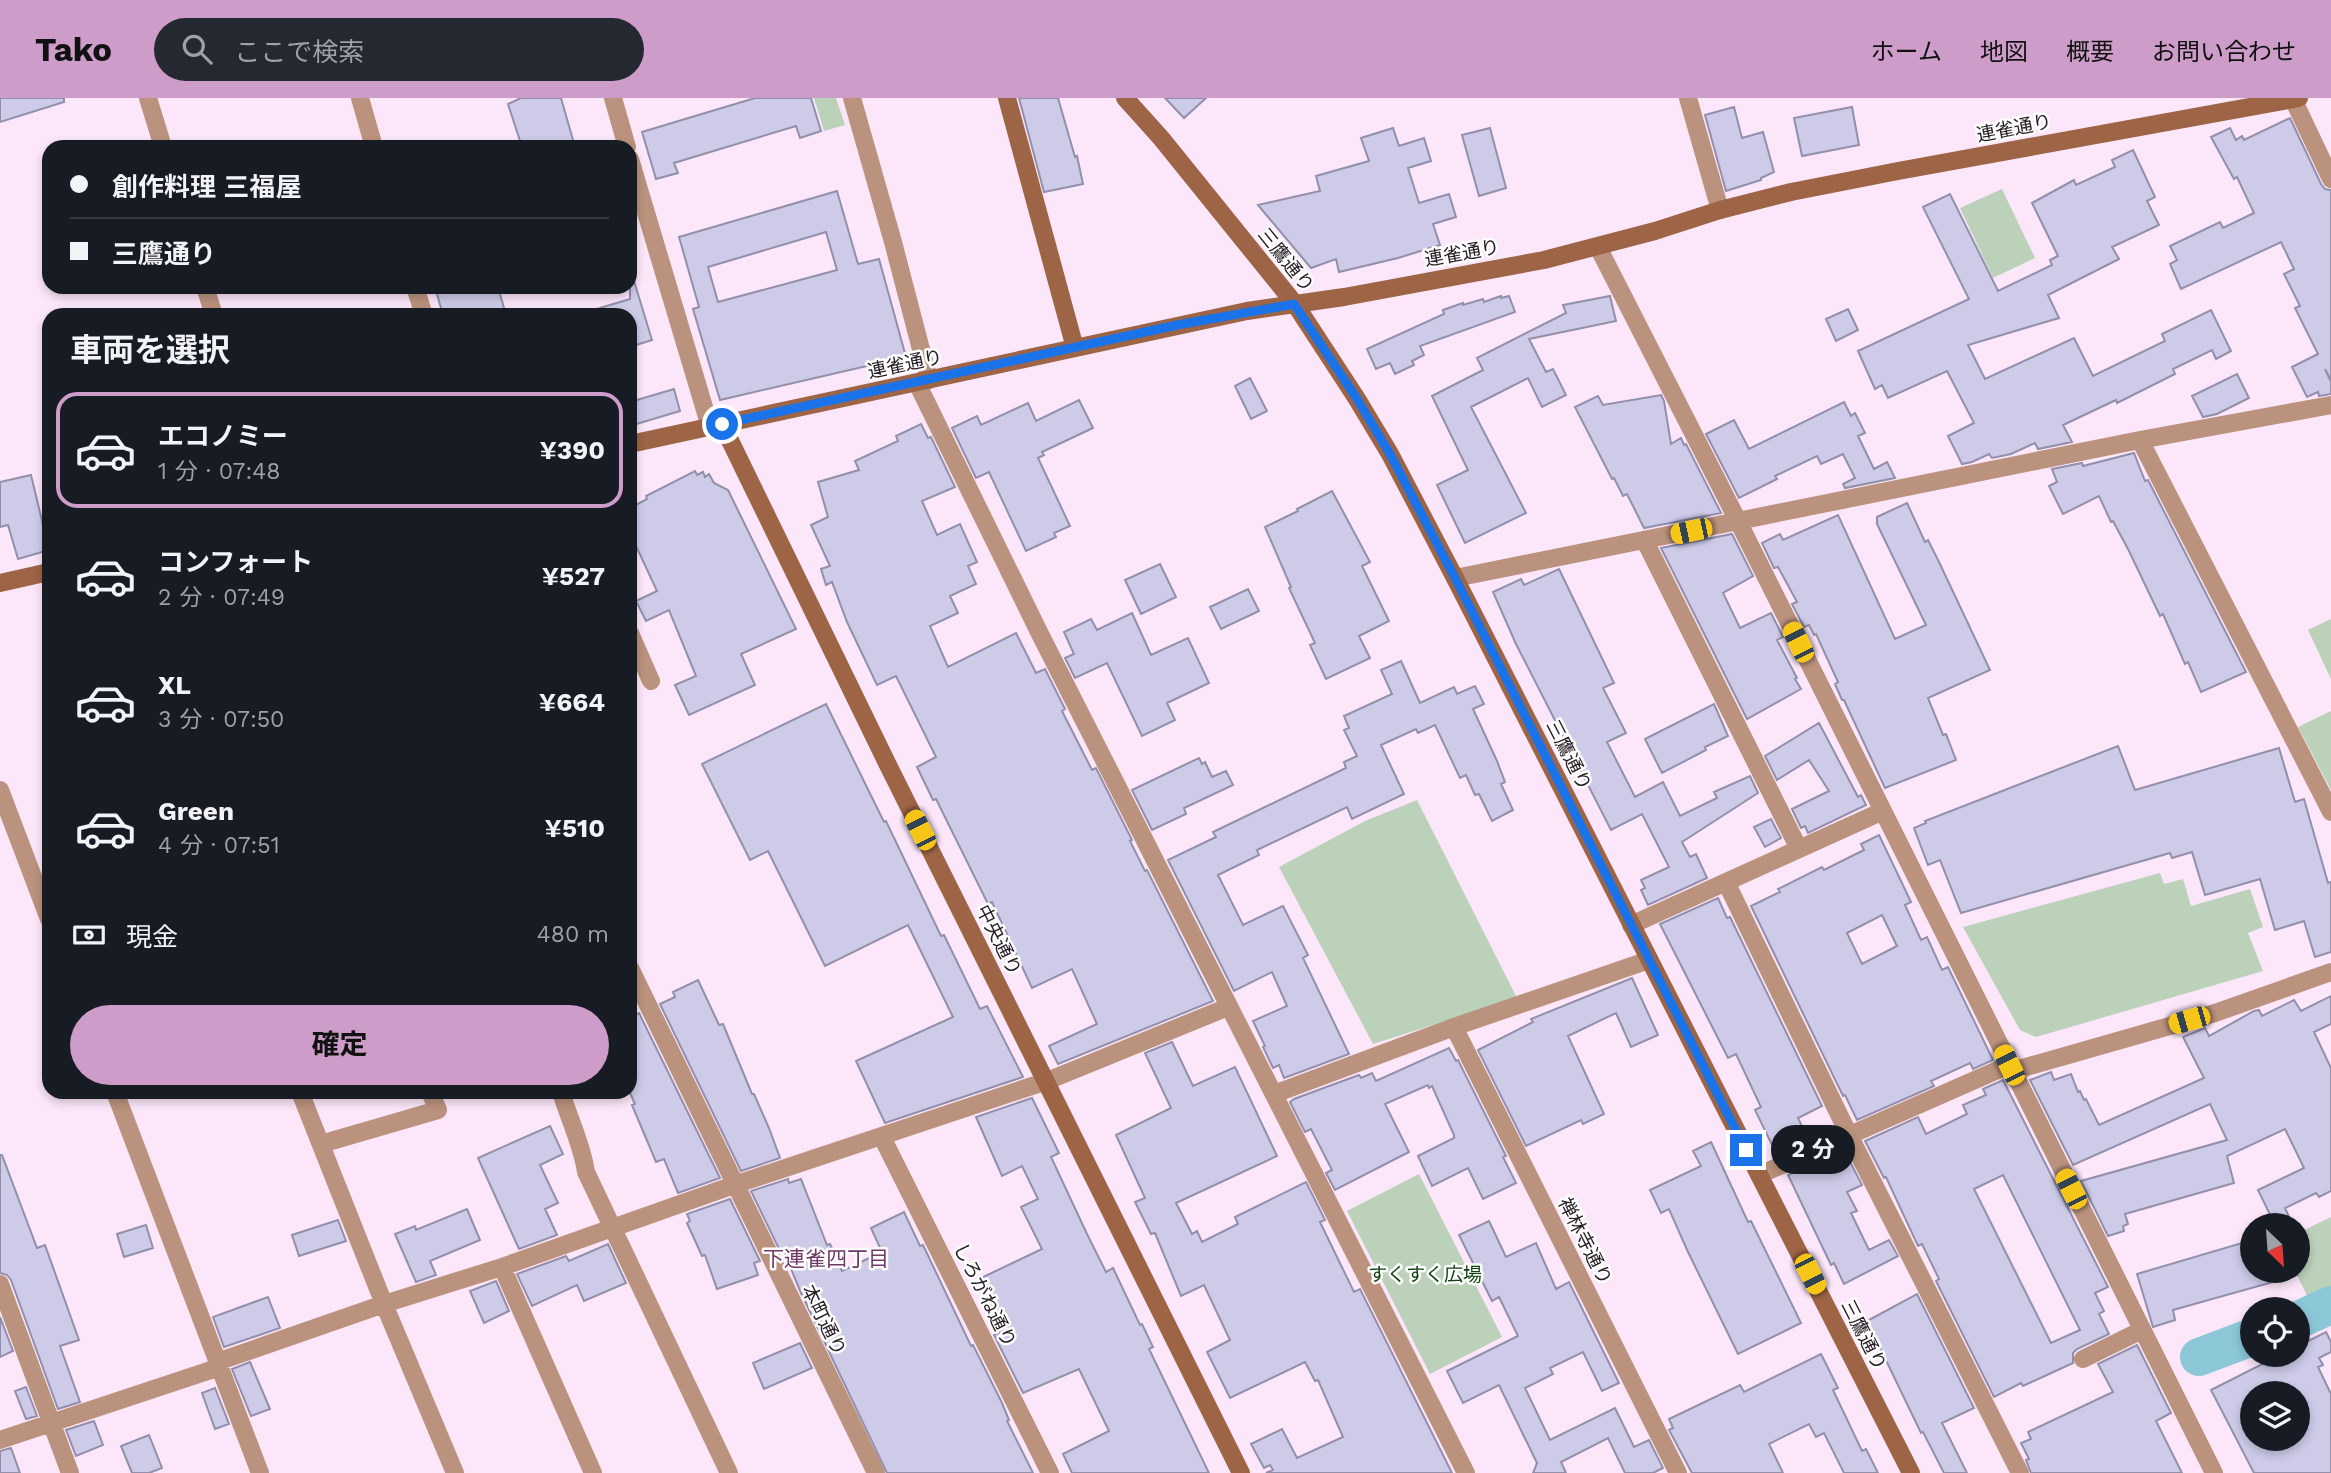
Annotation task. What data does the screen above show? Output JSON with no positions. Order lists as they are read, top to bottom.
{
  "streets": {
    "main road": ["連雀通り", "三鷹通り", "中央通り"],
    "street": ["禅林寺通り", "しろがね通り", "本町通り"]
  },
  "crossings": [
    ["連雀通り", "三鷹通り"],
    ["連雀通り", "中央通り"]
  ],
  "districts": ["下連雀四丁目"],
  "parks": ["すくすく広場"],
  "north": "bottom right",
  "page": {
    "header": "Tako",
    "search": "ここで検索",
    "nav": [
      "ホーム",
      "地図",
      "概要",
      "お問い合わせ"
    ],
    "banner": ["創作料理 三福屋", "三鷹通り"],
    "heading": "車両を選択",
    "list": [
      {
        "name": "エコノミー",
        "note": "1 分 · 07:48",
        "value": "¥390"
      },
      {
        "name": "コンフォート",
        "note": "2 分 · 07:49",
        "value": "¥527"
      },
      {
        "name": "XL",
        "note": "3 分 · 07:50",
        "value": "¥664"
      },
      {
        "name": "Green",
        "note": "4 分 · 07:51",
        "value": "¥510"
      }
    ],
    "pay": ["現金", "480 m"],
    "buttons": "確定",
    "bubble": "2 分"
  }
}
